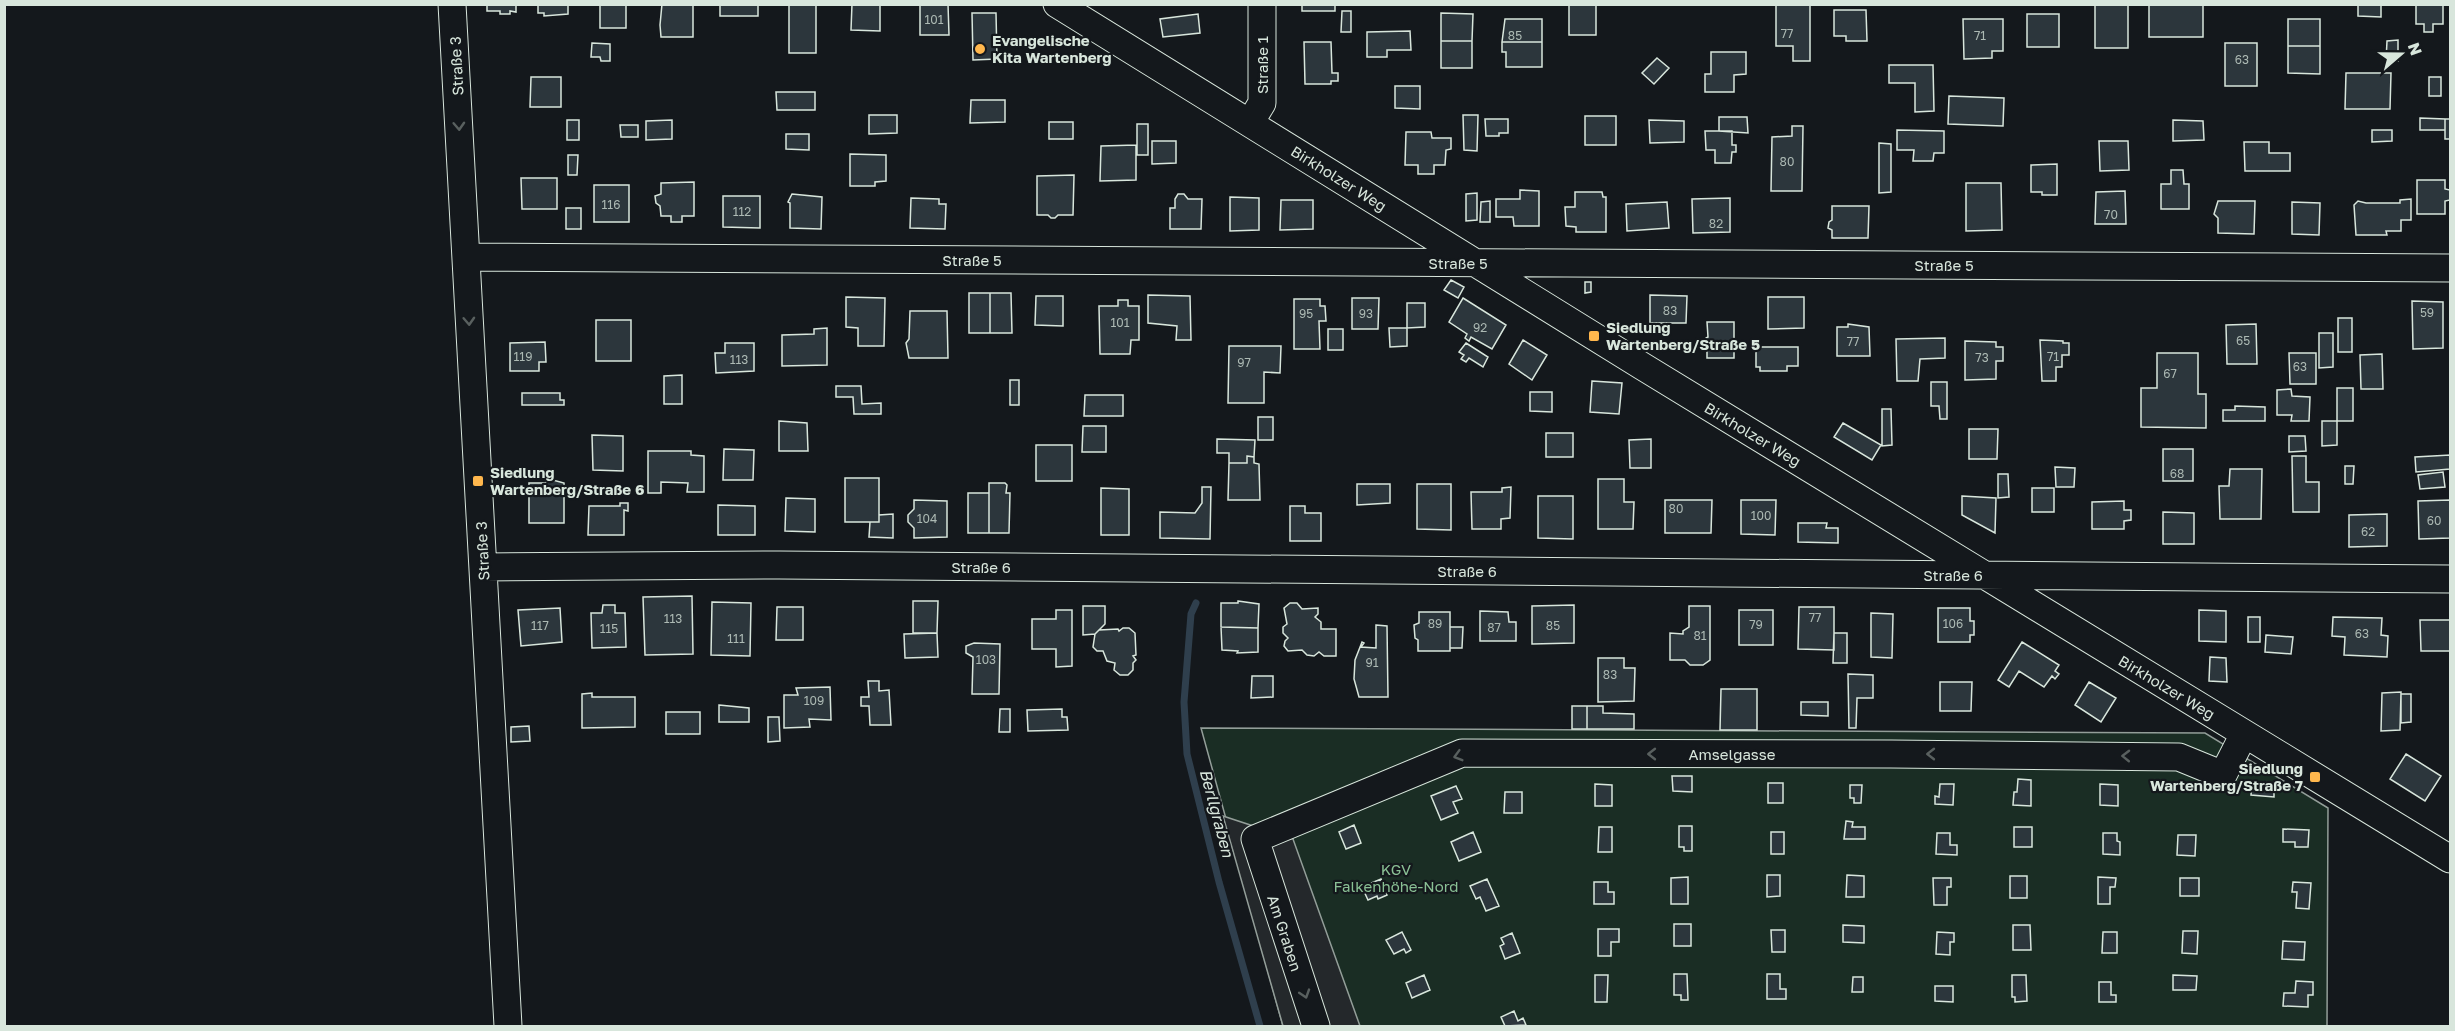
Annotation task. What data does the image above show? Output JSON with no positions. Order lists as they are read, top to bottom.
{
  "streets": {
    "street": [
      "Straße 1",
      "Straße 3",
      "Birkholzer Weg",
      "Straße 5",
      "Straße 6",
      "Amselgasse",
      "Am Graben"
    ]
  },
  "crossings": [
    ["Straße 1", "Birkholzer Weg"],
    ["Straße 3", "Straße 5"],
    ["Straße 3", "Straße 6"],
    ["Birkholzer Weg", "Straße 5"],
    ["Birkholzer Weg", "Straße 6"],
    ["Birkholzer Weg", "Amselgasse"],
    ["Amselgasse", "Am Graben"]
  ],
  "one_way": ["Straße 3", "Amselgasse", "Am Graben"],
  "water": ["Berllgraben"],
  "parks": ["KGV Falkenhöhe-Nord"],
  "places": {
    "other": ["Evangelische Kita Wartenberg"],
    "transit": ["Siedlung Wartenberg/Straße 5", "Siedlung Wartenberg/Straße 6", "Siedlung Wartenberg/Straße 7"]
  },
  "house_numbers": [
    "101",
    "77",
    "85",
    "71",
    "63",
    "80",
    "116",
    "112",
    "70",
    "82",
    "83",
    "59",
    "95",
    "93",
    "101",
    "92",
    "65",
    "77",
    "119",
    "71",
    "73",
    "113",
    "97",
    "63",
    "67",
    "68",
    "80",
    "100",
    "104",
    "60",
    "62",
    "77",
    "113",
    "89",
    "106",
    "79",
    "117",
    "85",
    "87",
    "115",
    "63",
    "81",
    "111",
    "103",
    "91",
    "83",
    "109"
  ],
  "north": "right"
}
